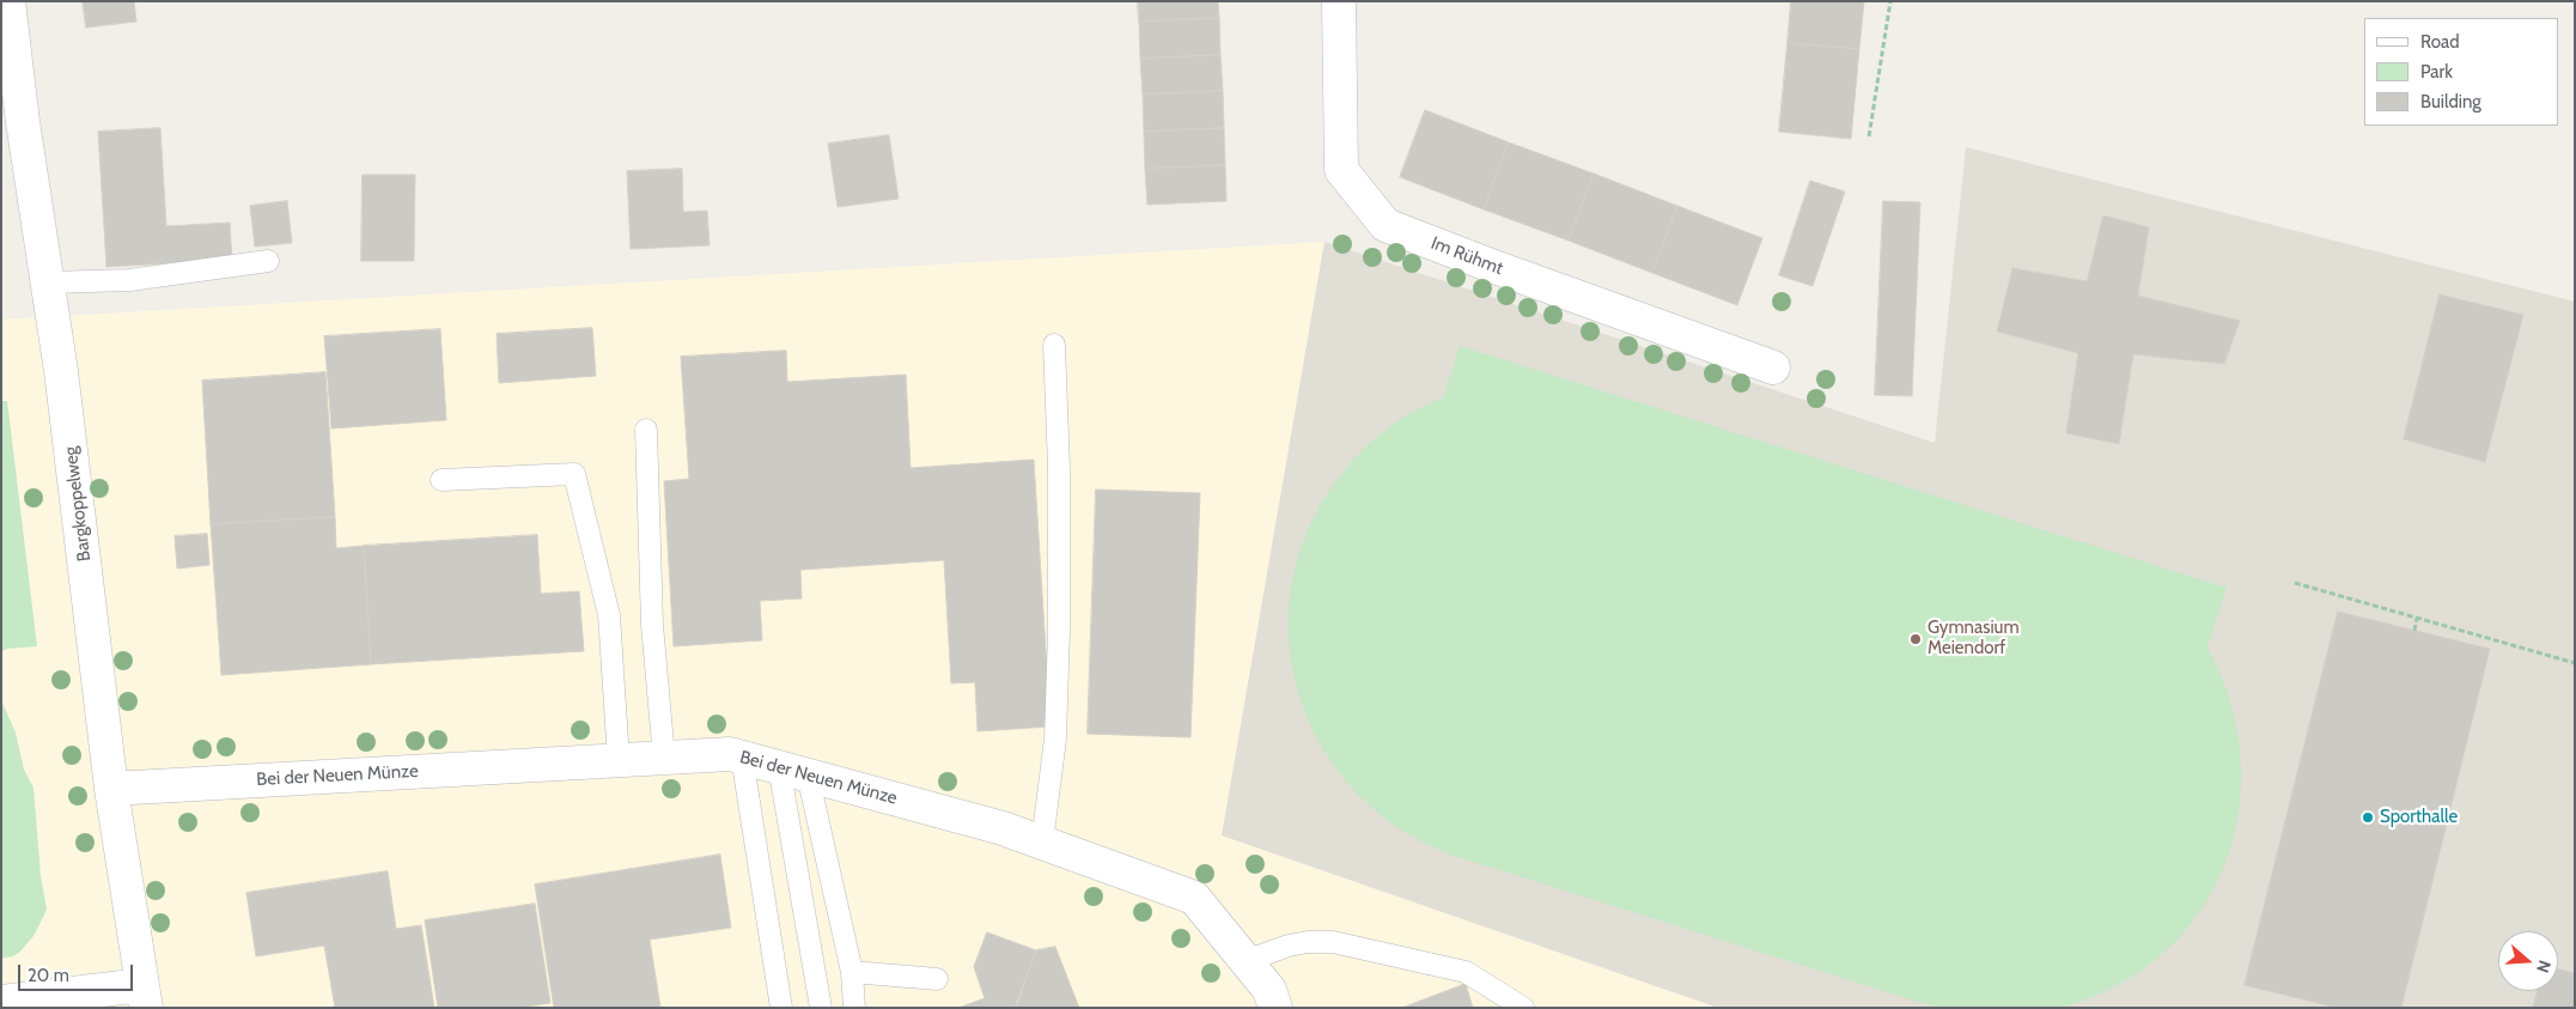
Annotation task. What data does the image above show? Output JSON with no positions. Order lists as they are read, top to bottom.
{
  "streets": {
    "street": ["Im Rühmt", "Bargkoppelweg", "Bei der Neuen Münze"]
  },
  "crossings": [
    ["Bargkoppelweg", "Bei der Neuen Münze"]
  ],
  "places": ["Gymnasium Meiendorf", "Sporthalle"],
  "legend": ["Road", "Park", "Building"],
  "scale_bar": "20 m",
  "north": "right"
}
